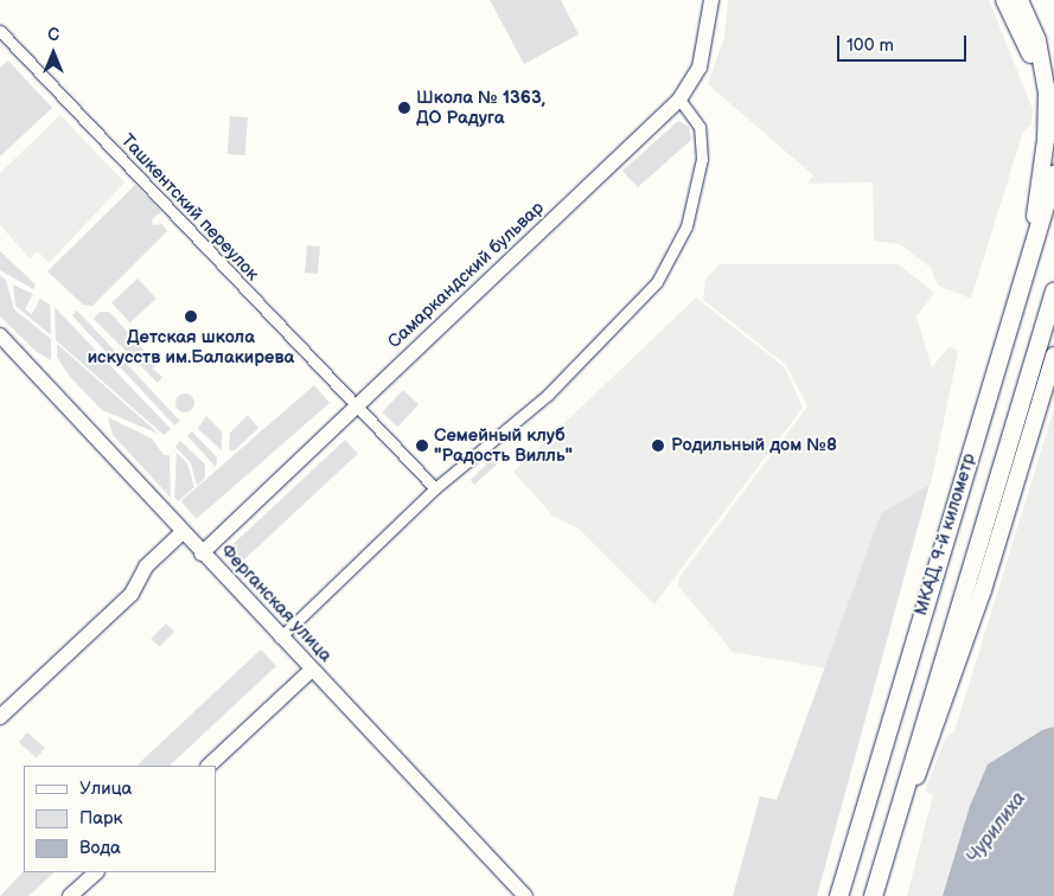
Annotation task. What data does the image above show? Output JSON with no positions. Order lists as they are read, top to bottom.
{
  "streets": {
    "highway": ["МКАД, 9-й километр"],
    "street": ["Ташкентский переулок", "Самаркандский бульвар", "Ферганская улица"]
  },
  "crossings": [
    ["Ташкентский переулок", "Самаркандский бульвар"],
    ["Самаркандский бульвар", "Ферганская улица"]
  ],
  "water": ["Чурилиха"],
  "places": [
    "Школа № 1363, ДО Радуга",
    "Детская школа искусств им.Балакирева",
    "Семейный клуб \"Радость Вилль\"",
    "Родильный дом №8"
  ],
  "legend": ["Улица", "Парк", "Вода"],
  "scale_bar": "100 m",
  "north": "top"
}
